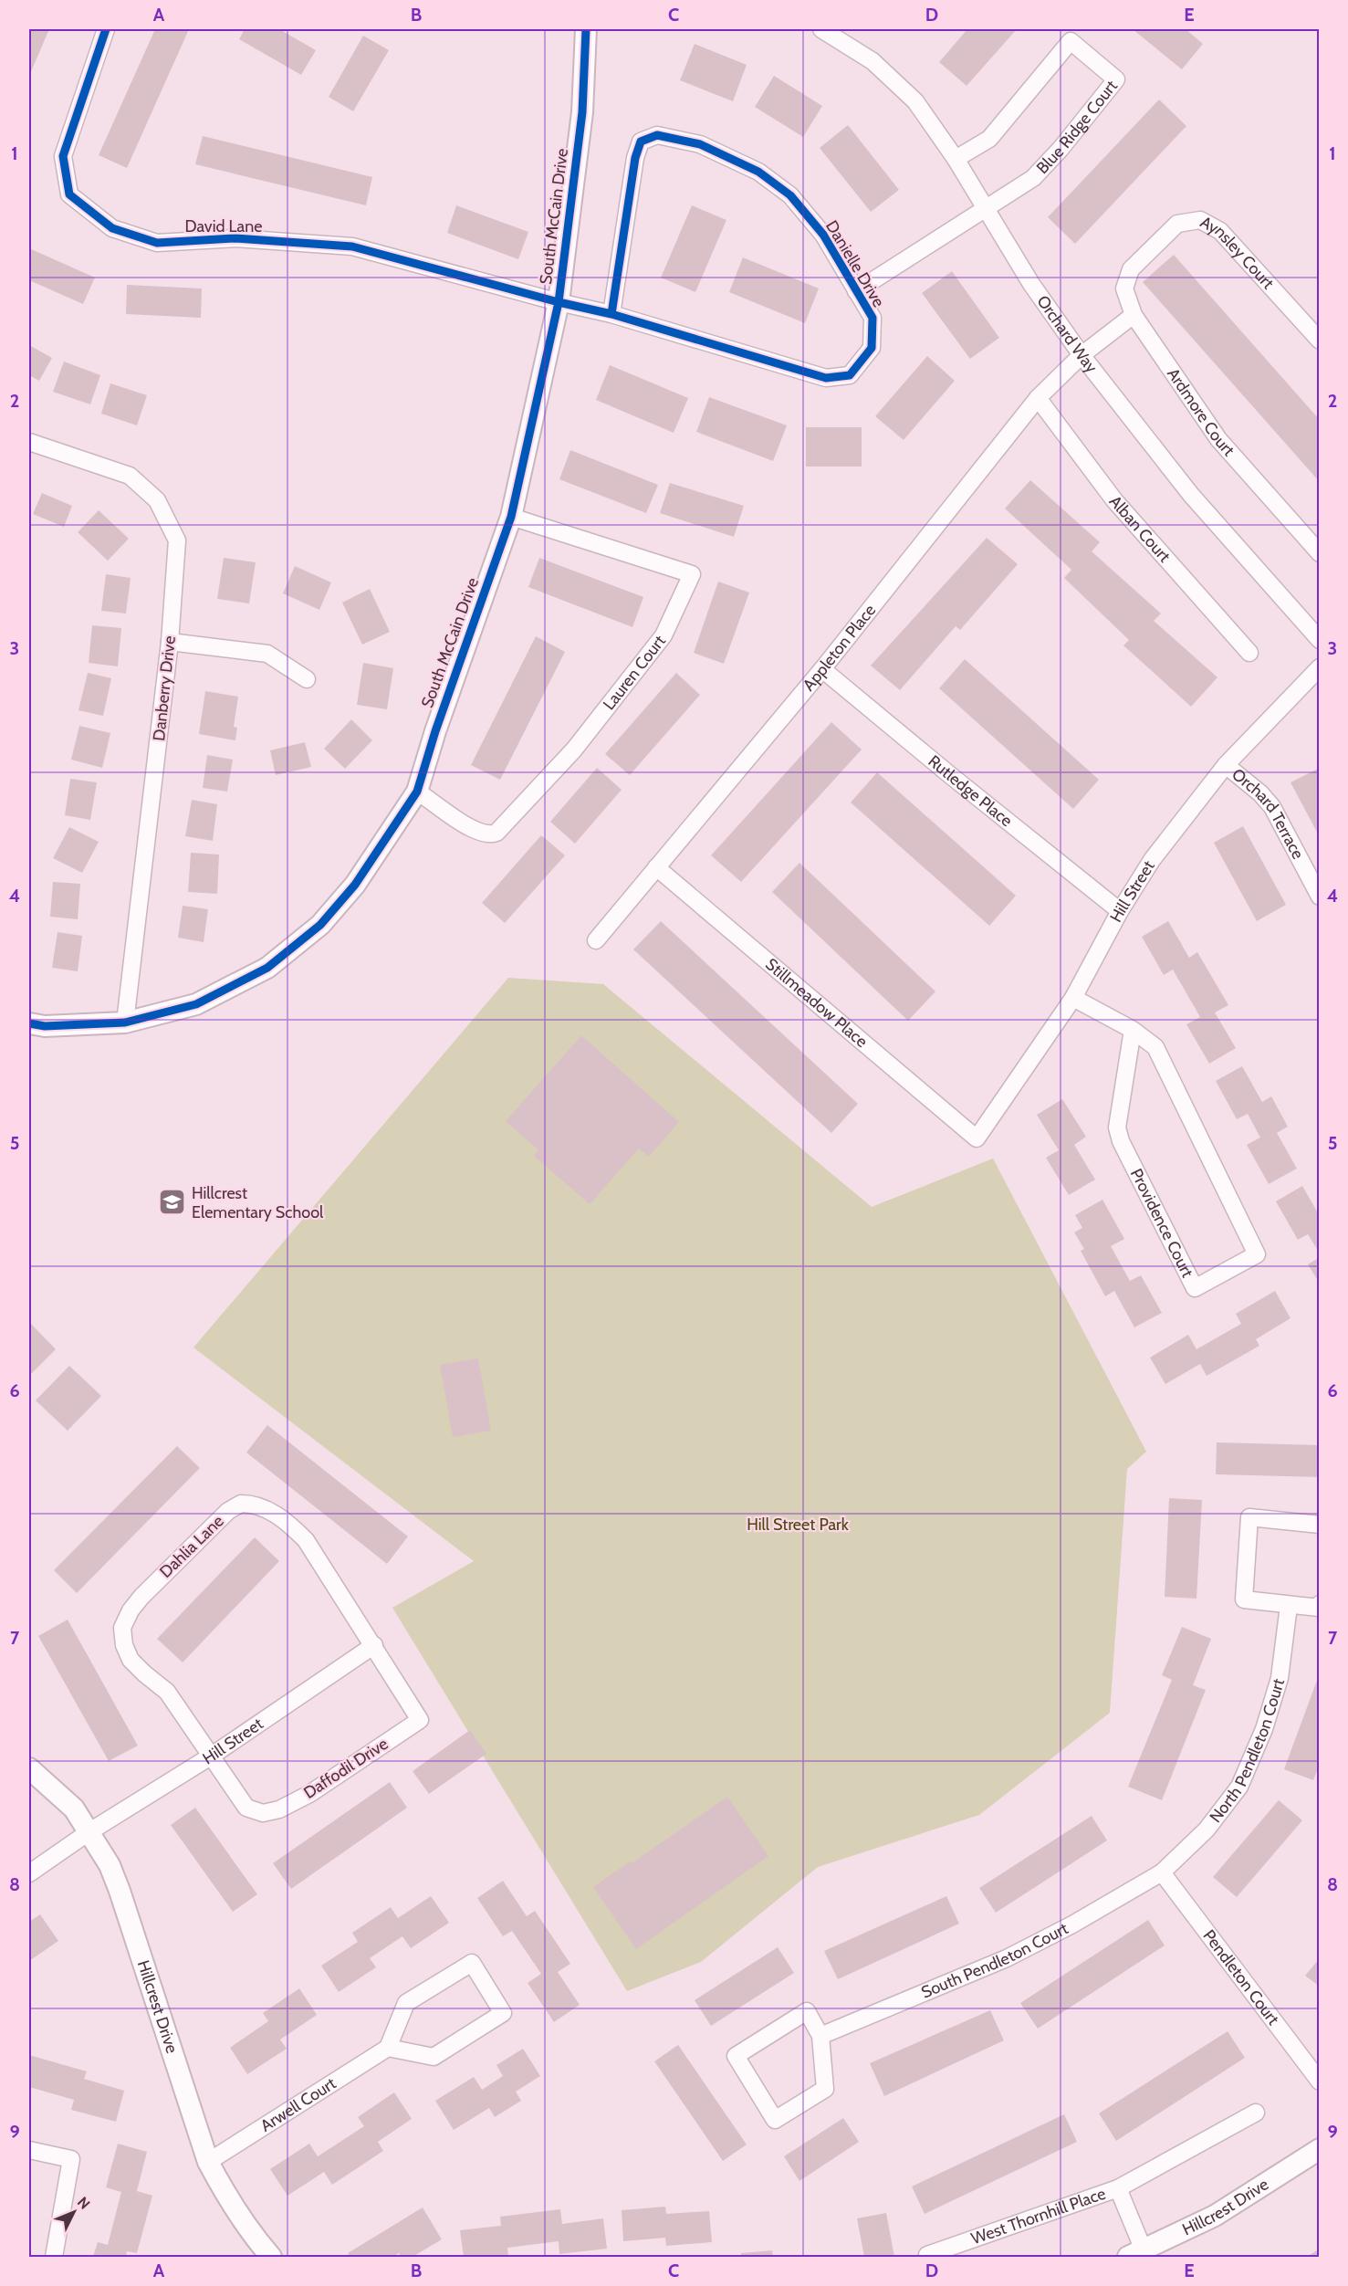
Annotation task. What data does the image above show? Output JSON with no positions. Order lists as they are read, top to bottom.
{
  "streets": {
    "street": [
      "Blue Ridge Court",
      "South McCain Drive",
      "David Lane",
      "Aynsley Court",
      "Danielle Drive",
      "Orchard Way",
      "Ardmore Court",
      "Alban Court",
      "Appleton Place",
      "Lauren Court",
      "Danberry Drive",
      "Rutledge Place",
      "Orchard Terrace",
      "Hill Street",
      "Stillmeadow Place",
      "Providence Court",
      "Dahlia Lane",
      "North Pendleton Court",
      "Daffodil Drive",
      "South Pendleton Court",
      "Pendleton Court",
      "Hillcrest Drive",
      "Arwell Court",
      "West Thornhill Place"
    ]
  },
  "crossings": [
    ["Blue Ridge Court", "Danielle Drive"],
    ["Blue Ridge Court", "Orchard Way"],
    ["South McCain Drive", "David Lane"],
    ["South McCain Drive", "Danielle Drive"],
    ["South McCain Drive", "Lauren Court"],
    ["South McCain Drive", "Danberry Drive"],
    ["David Lane", "Danielle Drive"],
    ["Aynsley Court", "Ardmore Court"],
    ["Danielle Drive", "Orchard Way"],
    ["Orchard Way", "Appleton Place"],
    ["Alban Court", "Appleton Place"],
    ["Appleton Place", "Rutledge Place"],
    ["Appleton Place", "Stillmeadow Place"],
    ["Rutledge Place", "Hill Street"],
    ["Orchard Terrace", "Hill Street"],
    ["Hill Street", "Stillmeadow Place"],
    ["Hill Street", "Providence Court"],
    ["Hill Street", "Dahlia Lane"],
    ["Hill Street", "Daffodil Drive"],
    ["Hill Street", "Hillcrest Drive"],
    ["Dahlia Lane", "Daffodil Drive"],
    ["North Pendleton Court", "South Pendleton Court"],
    ["North Pendleton Court", "Pendleton Court"],
    ["South Pendleton Court", "Pendleton Court"],
    ["Hillcrest Drive", "Arwell Court"],
    ["Hillcrest Drive", "West Thornhill Place"]
  ],
  "parks": ["Hill Street Park"],
  "places": {
    "school or university": ["Hillcrest Elementary School"]
  },
  "north": "top right",
  "grid": {
    "columns": [
      "A",
      "B",
      "C",
      "D",
      "E"
    ],
    "rows": [
      "1",
      "2",
      "3",
      "4",
      "5",
      "6",
      "7",
      "8",
      "9"
    ]
  }
}
